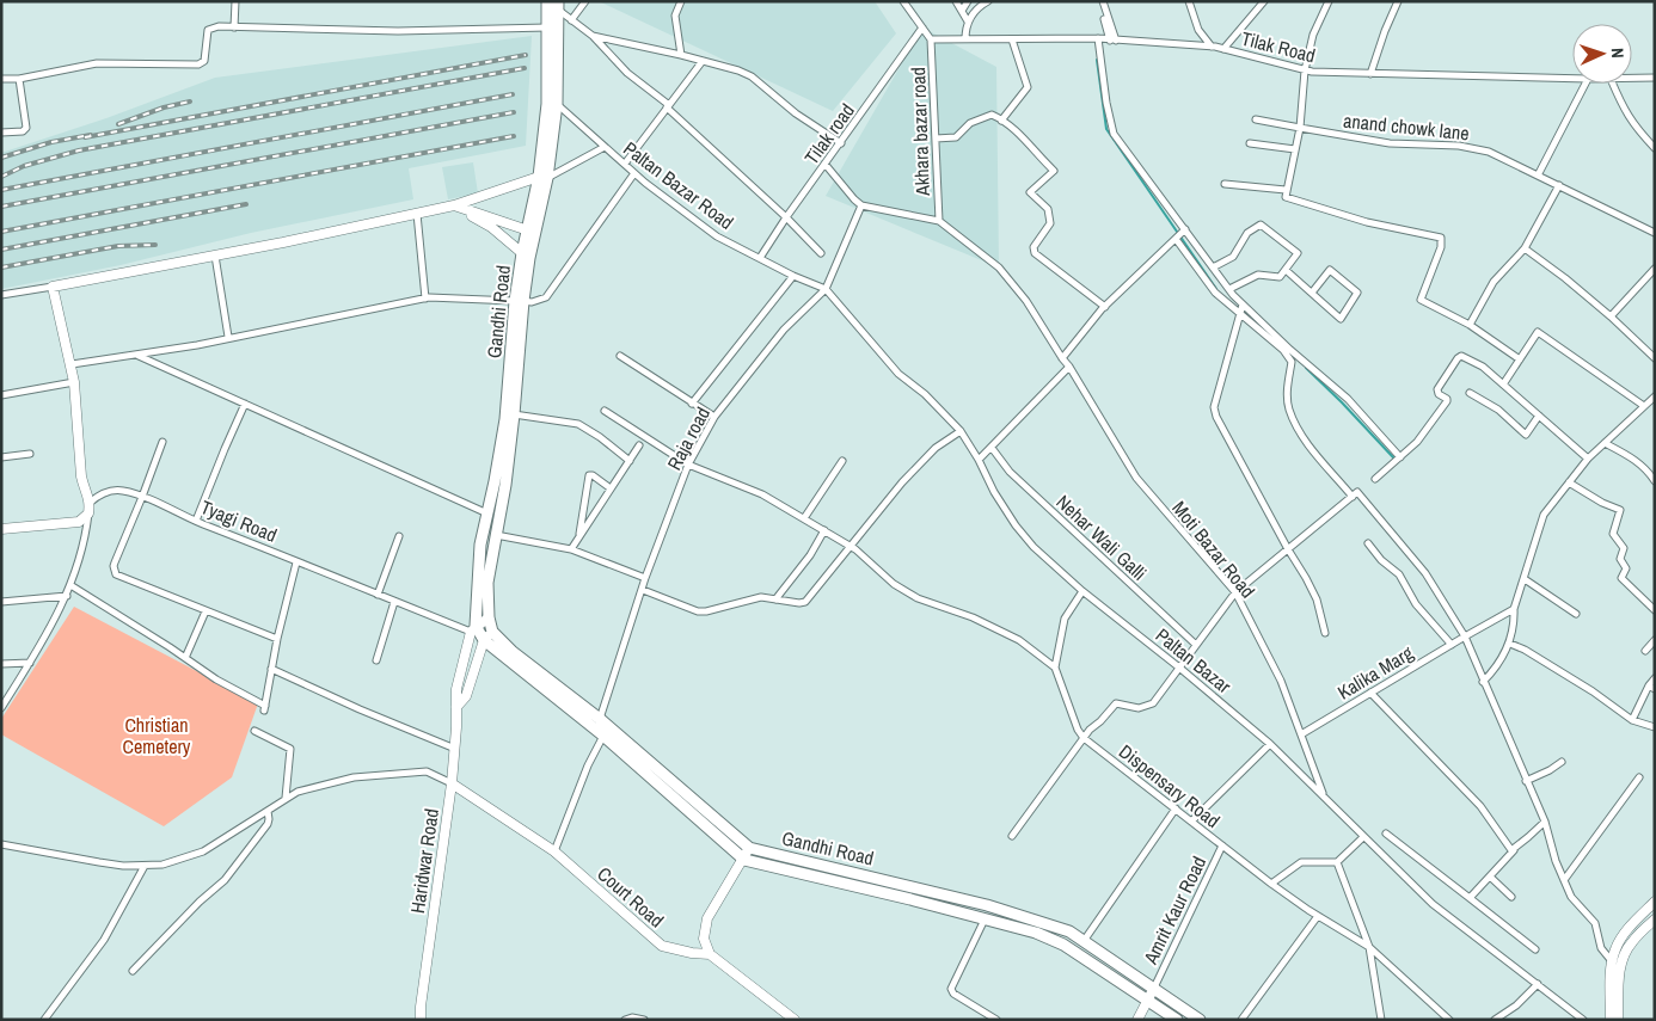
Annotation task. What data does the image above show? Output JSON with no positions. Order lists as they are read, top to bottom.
{
  "streets": {
    "main road": ["Gandhi Road"],
    "street": [
      "Tilak Road",
      "anand chowk lane",
      "Akhara bazar road",
      "Tilak road",
      "Paltan Bazar Road",
      "Raja road",
      "Tyagi Road",
      "Nehar Wali Galli",
      "Moti Bazar Road",
      "Paltan Bazar",
      "Kalika Marg",
      "Dispensary Road",
      "Haridwar Road",
      "Court Road",
      "Amrit Kaur Road"
    ]
  },
  "crossings": [
    ["Tilak Road", "Akhara bazar road"],
    ["Akhara bazar road", "Moti Bazar Road"],
    ["Tilak road", "Paltan Bazar Road"],
    ["Paltan Bazar Road", "Gandhi Road"],
    ["Paltan Bazar Road", "Raja road"],
    ["Paltan Bazar Road", "Paltan Bazar"],
    ["Gandhi Road", "Raja road"],
    ["Gandhi Road", "Tyagi Road"],
    ["Gandhi Road", "Haridwar Road"],
    ["Gandhi Road", "Amrit Kaur Road"],
    ["Raja road", "Paltan Bazar"],
    ["Tyagi Road", "Haridwar Road"],
    ["Moti Bazar Road", "Paltan Bazar"],
    ["Moti Bazar Road", "Kalika Marg"],
    ["Dispensary Road", "Amrit Kaur Road"],
    ["Haridwar Road", "Court Road"]
  ],
  "parks": ["Christian Cemetery"],
  "north": "right"
}
